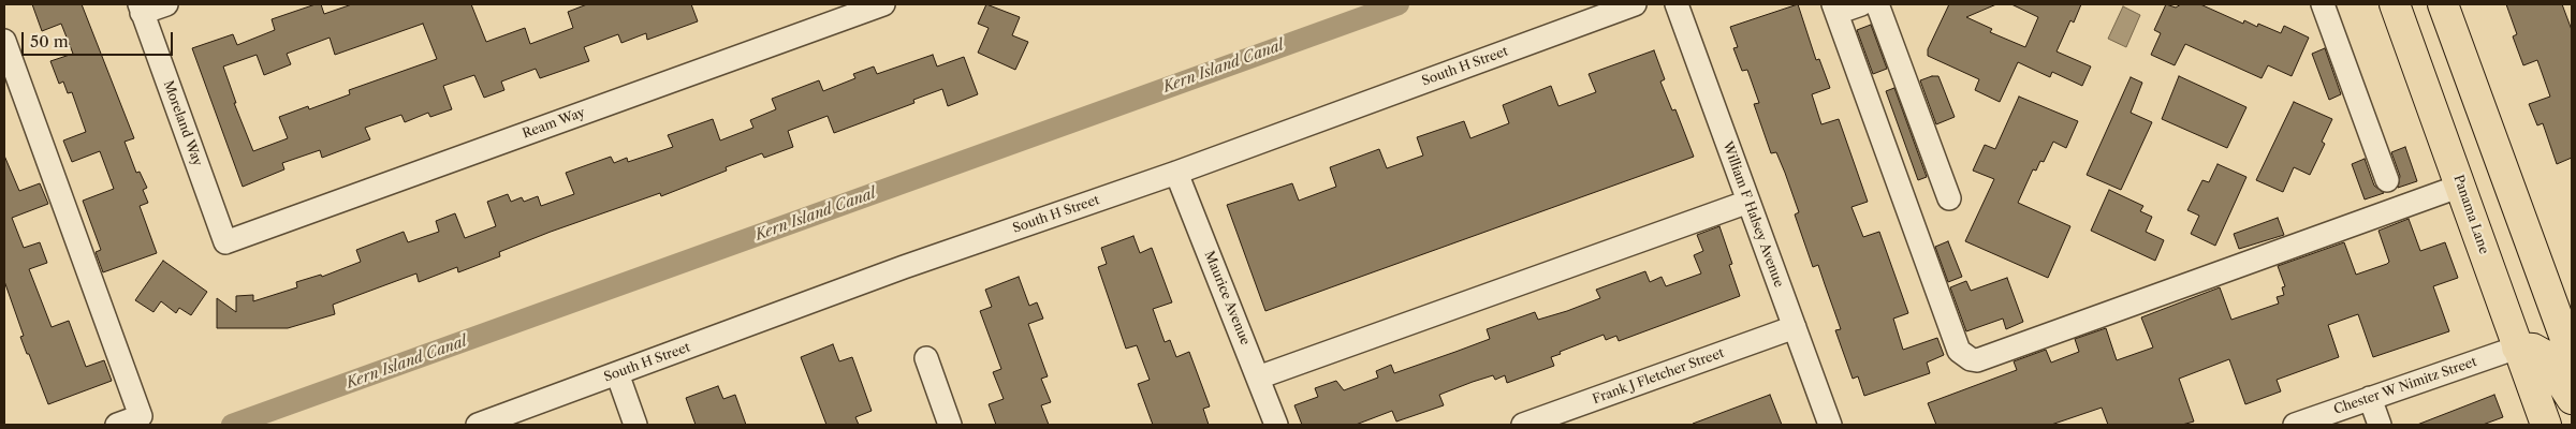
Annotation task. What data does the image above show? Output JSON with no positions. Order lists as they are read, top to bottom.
{
  "streets": {
    "main road": ["Panama Lane"],
    "street": [
      "South H Street",
      "Moreland Way",
      "Ream Way",
      "William F Halsey Avenue",
      "Maurice Avenue",
      "Frank J Fletcher Street",
      "Chester W Nimitz Street"
    ]
  },
  "crossings": [
    ["South H Street", "Maurice Avenue"],
    ["Moreland Way", "Ream Way"],
    ["William F Halsey Avenue", "Frank J Fletcher Street"],
    ["Panama Lane", "Chester W Nimitz Street"]
  ],
  "water": ["Kern Island Canal"],
  "scale_bar": "50 m"
}
